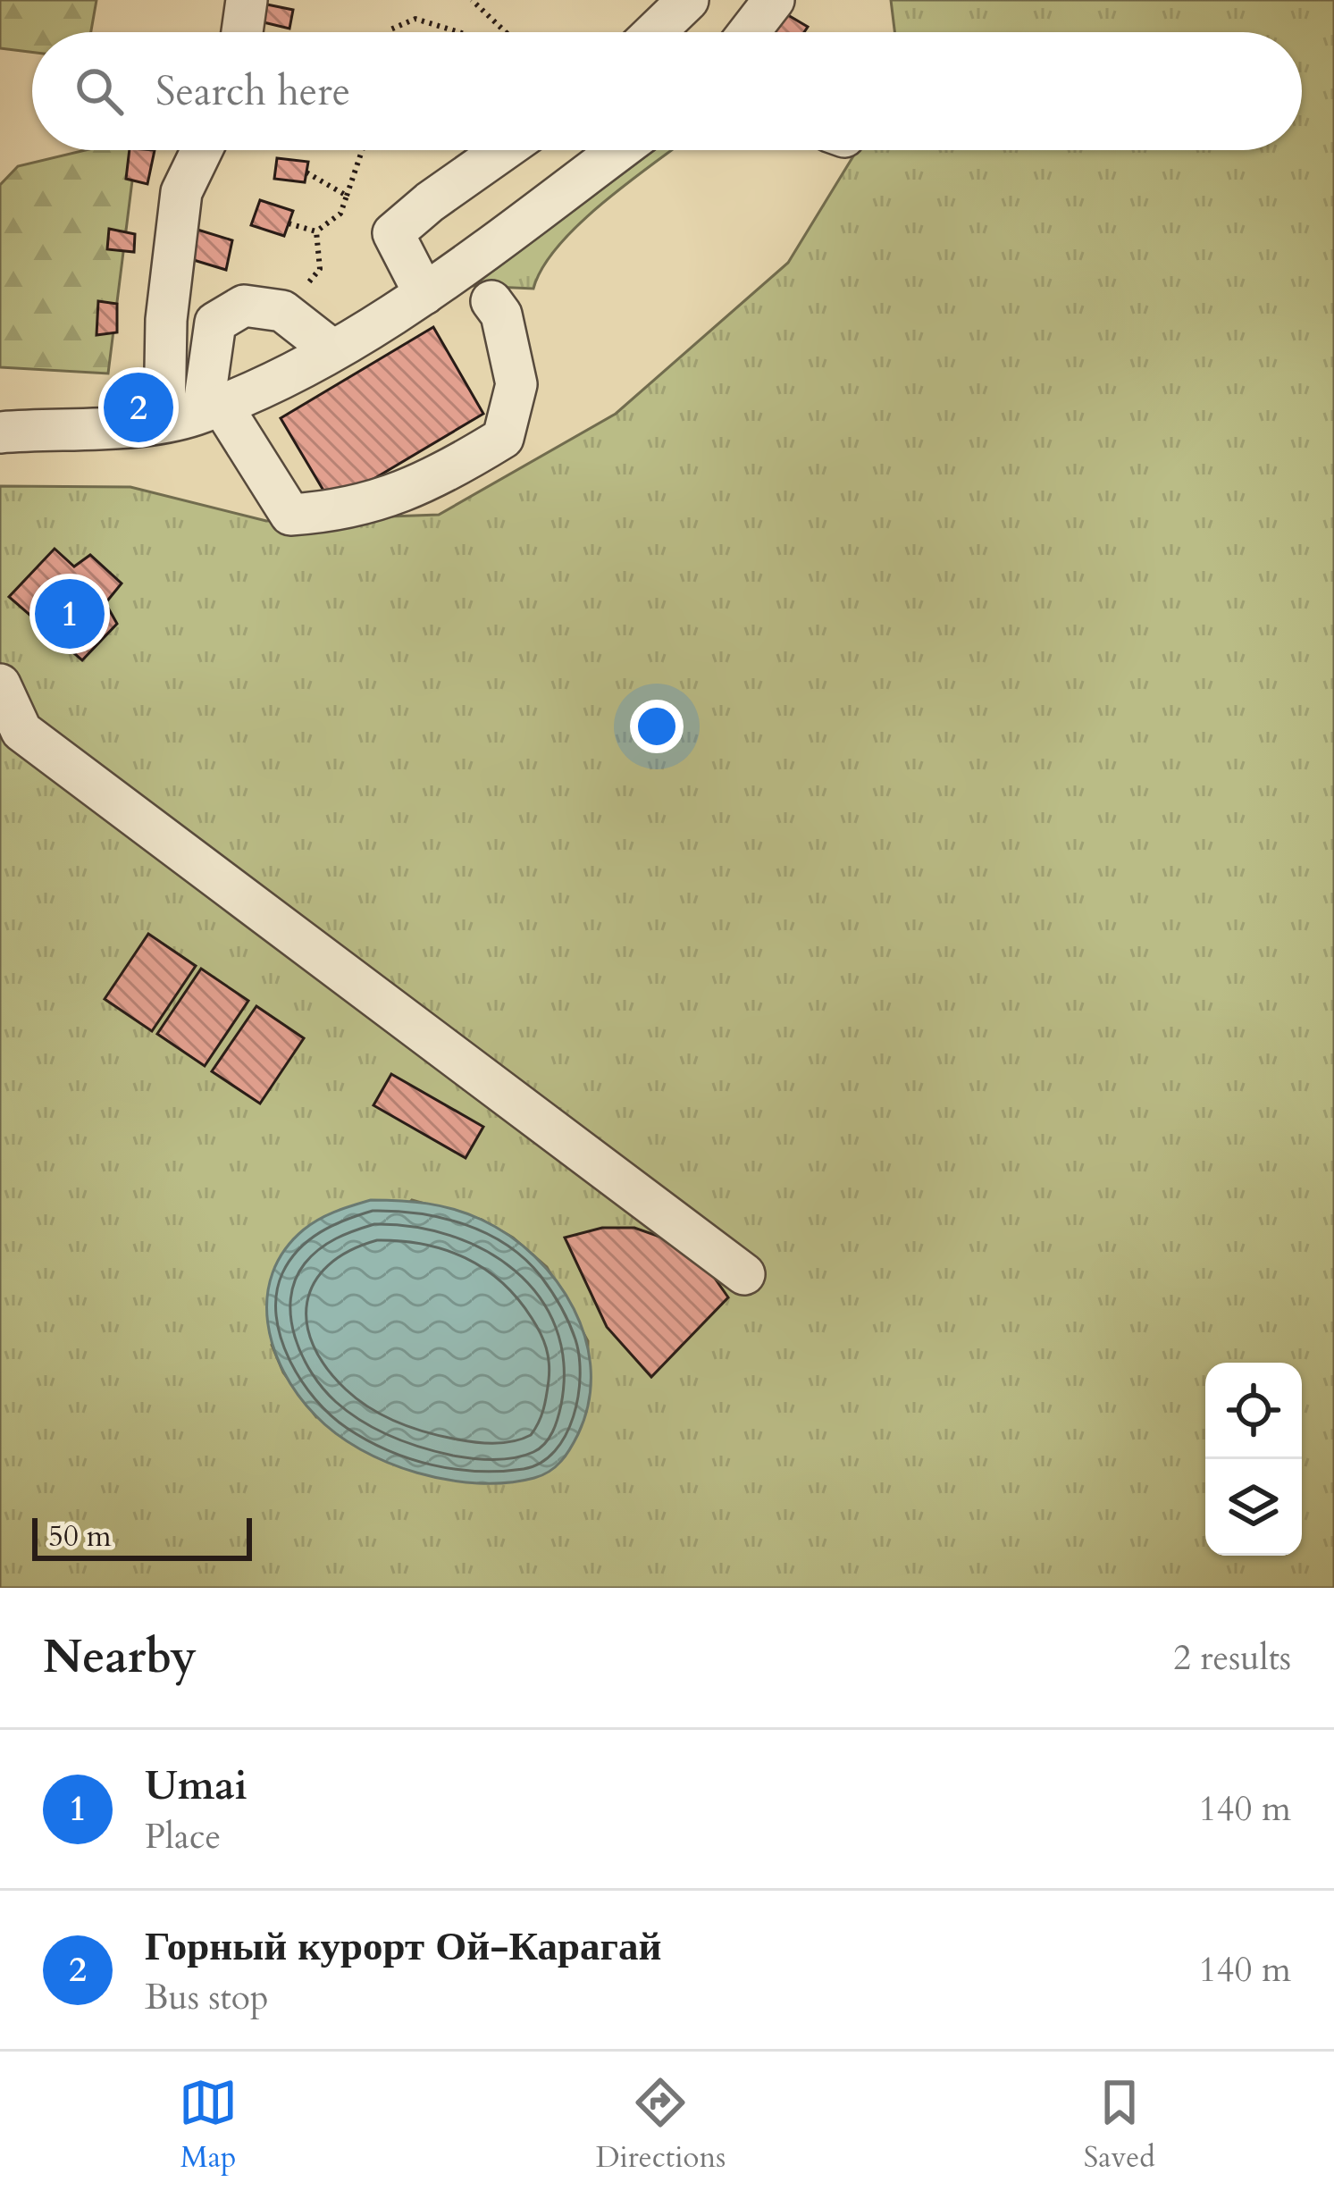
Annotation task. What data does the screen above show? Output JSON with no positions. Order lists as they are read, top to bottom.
{
  "scale_bar": "50 m",
  "page": {
    "search": "Search here",
    "pins": ["2", "1"],
    "scale": "50 m",
    "heading": ["Nearby", "2 results"],
    "list": [
      {
        "mark": "1",
        "name": "Umai",
        "note": "Place",
        "value": "140 m"
      },
      {
        "mark": "2",
        "name": "Горный курорт Ой-Карагай",
        "note": "Bus stop",
        "value": "140 m"
      }
    ],
    "nav": ["Map", "Directions", "Saved"]
  }
}
